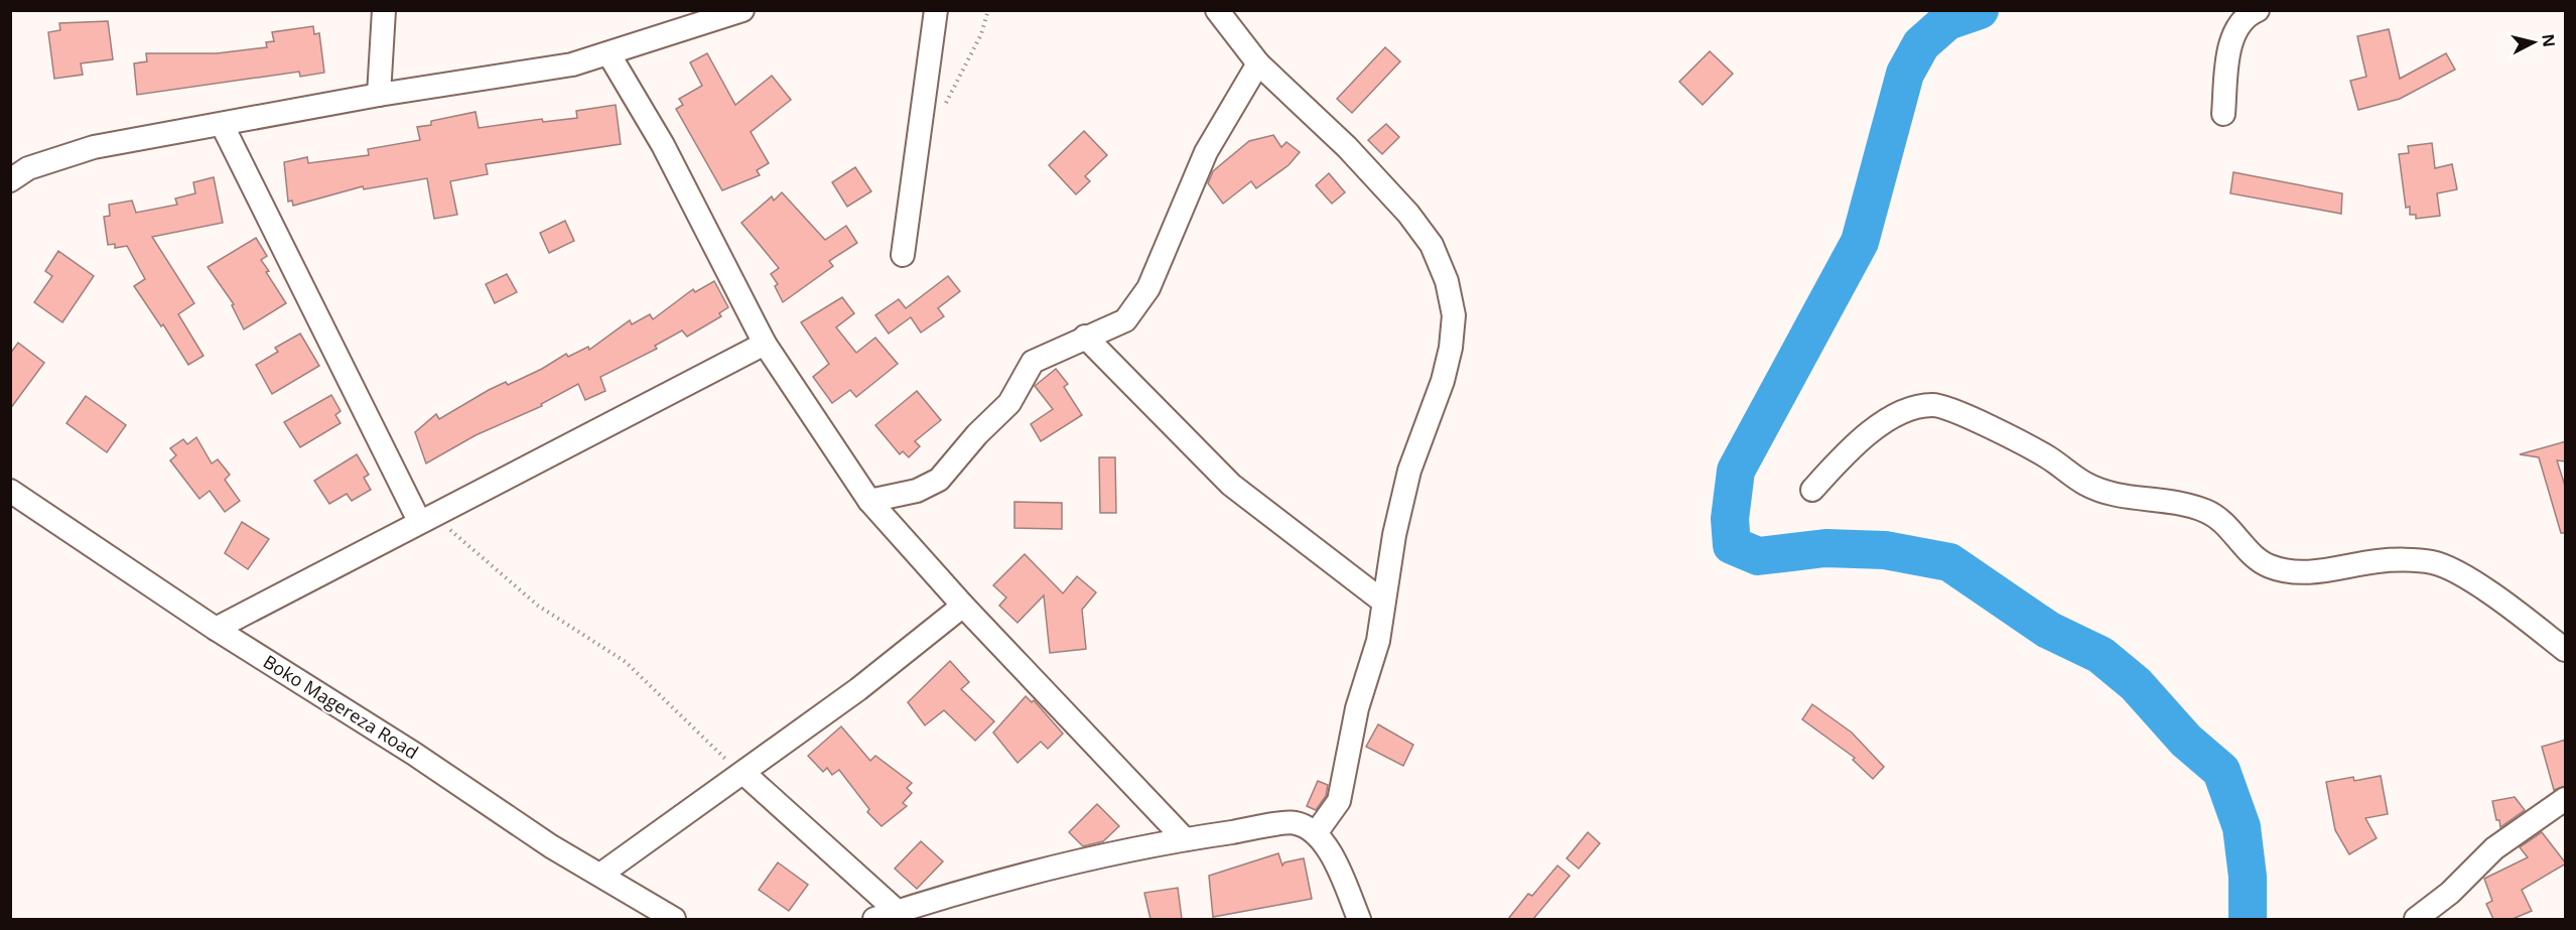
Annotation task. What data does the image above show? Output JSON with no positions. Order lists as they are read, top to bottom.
{
  "streets": {
    "street": ["Boko Magereza Road"]
  },
  "north": "right"
}
